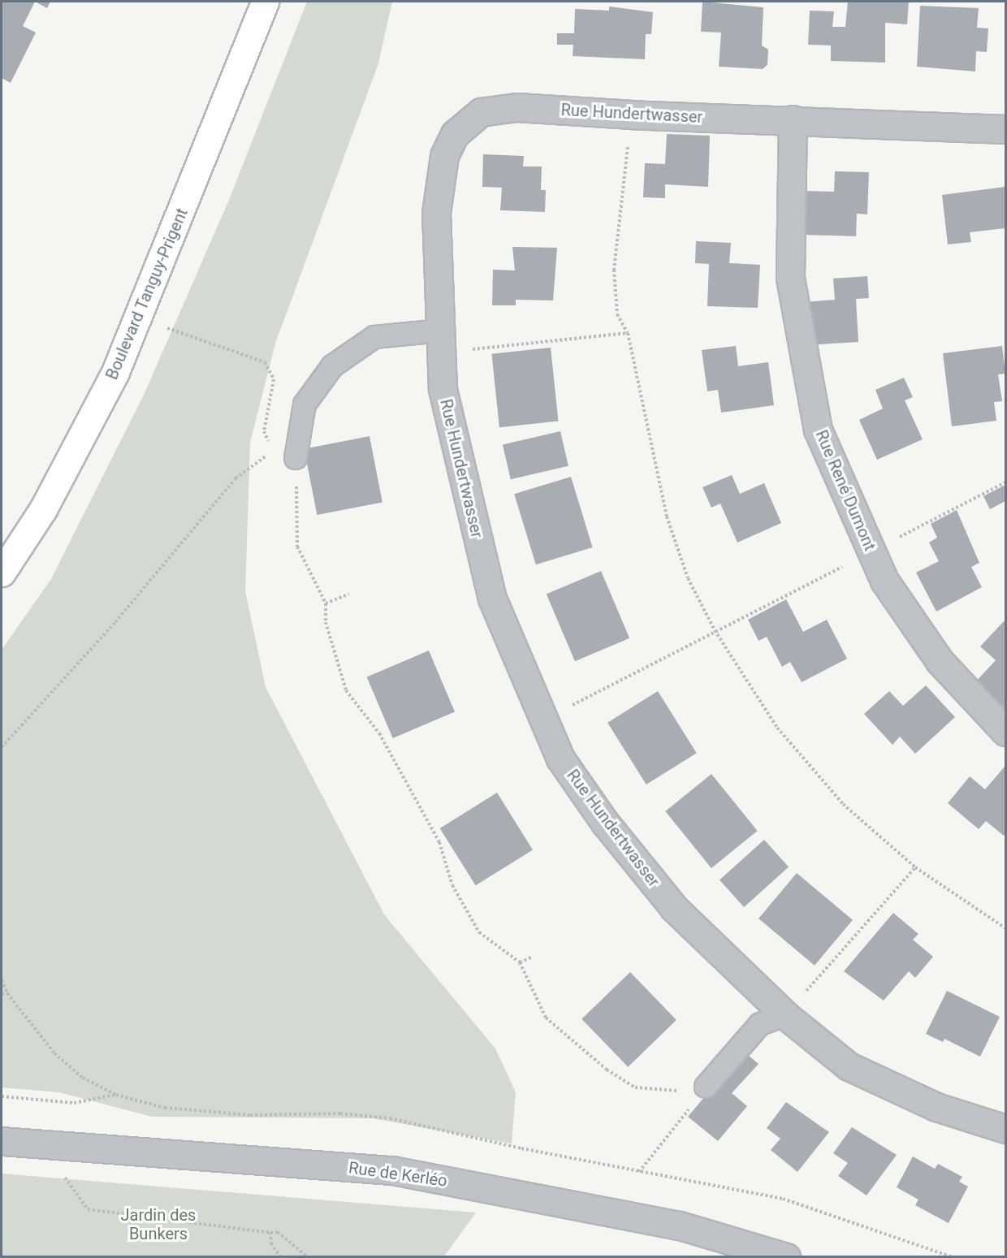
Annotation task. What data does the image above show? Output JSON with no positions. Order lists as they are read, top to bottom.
{
  "streets": {
    "street": [
      "Rue Hundertwasser",
      "Boulevard Tanguy-Prigent",
      "Rue René Dumont",
      "Rue de Kerléo"
    ]
  },
  "crossings": [
    ["Rue Hundertwasser", "Rue René Dumont"]
  ],
  "parks": ["Jardin des Bunkers"]
}
